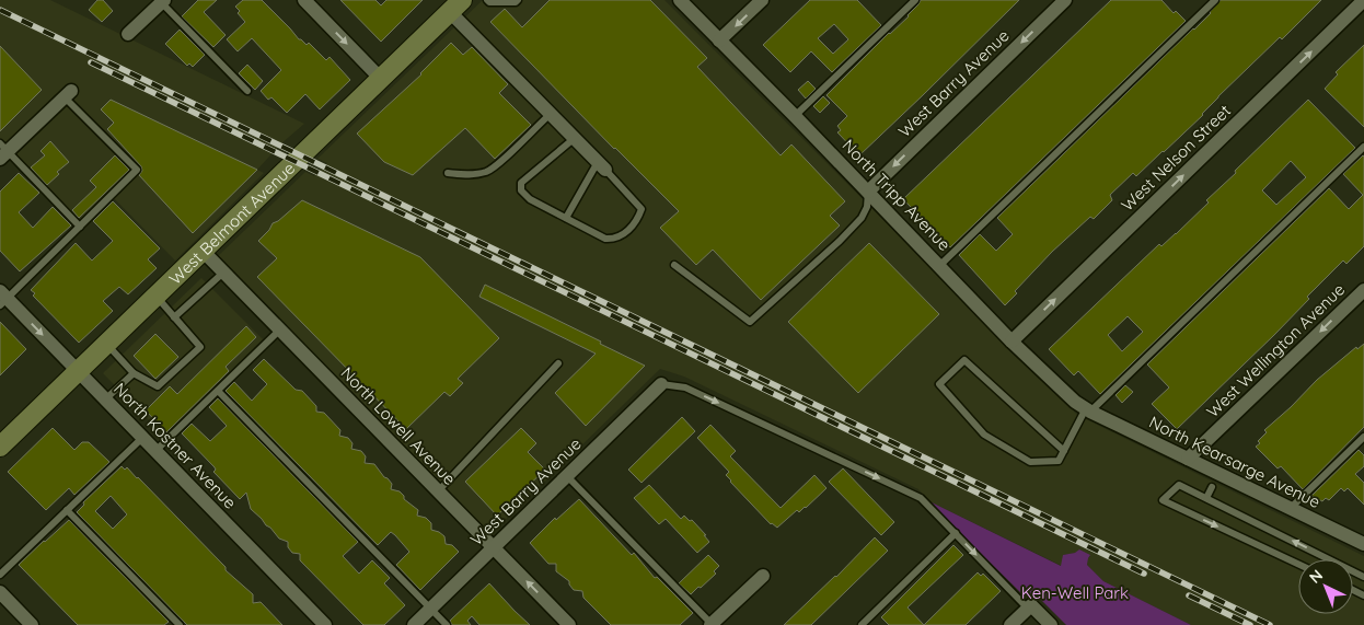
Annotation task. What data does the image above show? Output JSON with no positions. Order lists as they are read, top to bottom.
{
  "streets": {
    "main road": ["West Belmont Avenue"],
    "street": [
      "West Barry Avenue",
      "West Nelson Street",
      "North Tripp Avenue",
      "West Wellington Avenue",
      "North Lowell Avenue",
      "North Kostner Avenue",
      "North Kearsarge Avenue"
    ]
  },
  "crossings": [
    ["West Barry Avenue", "North Tripp Avenue"],
    ["West Barry Avenue", "North Lowell Avenue"],
    ["West Nelson Street", "North Tripp Avenue"],
    ["North Tripp Avenue", "North Kearsarge Avenue"],
    ["West Belmont Avenue", "North Lowell Avenue"],
    ["West Belmont Avenue", "North Kostner Avenue"],
    ["West Wellington Avenue", "North Kearsarge Avenue"]
  ],
  "one_way": ["West Barry Avenue", "West Nelson Street", "West Wellington Avenue"],
  "parks": ["Ken-Well Park"],
  "north": "top left"
}
